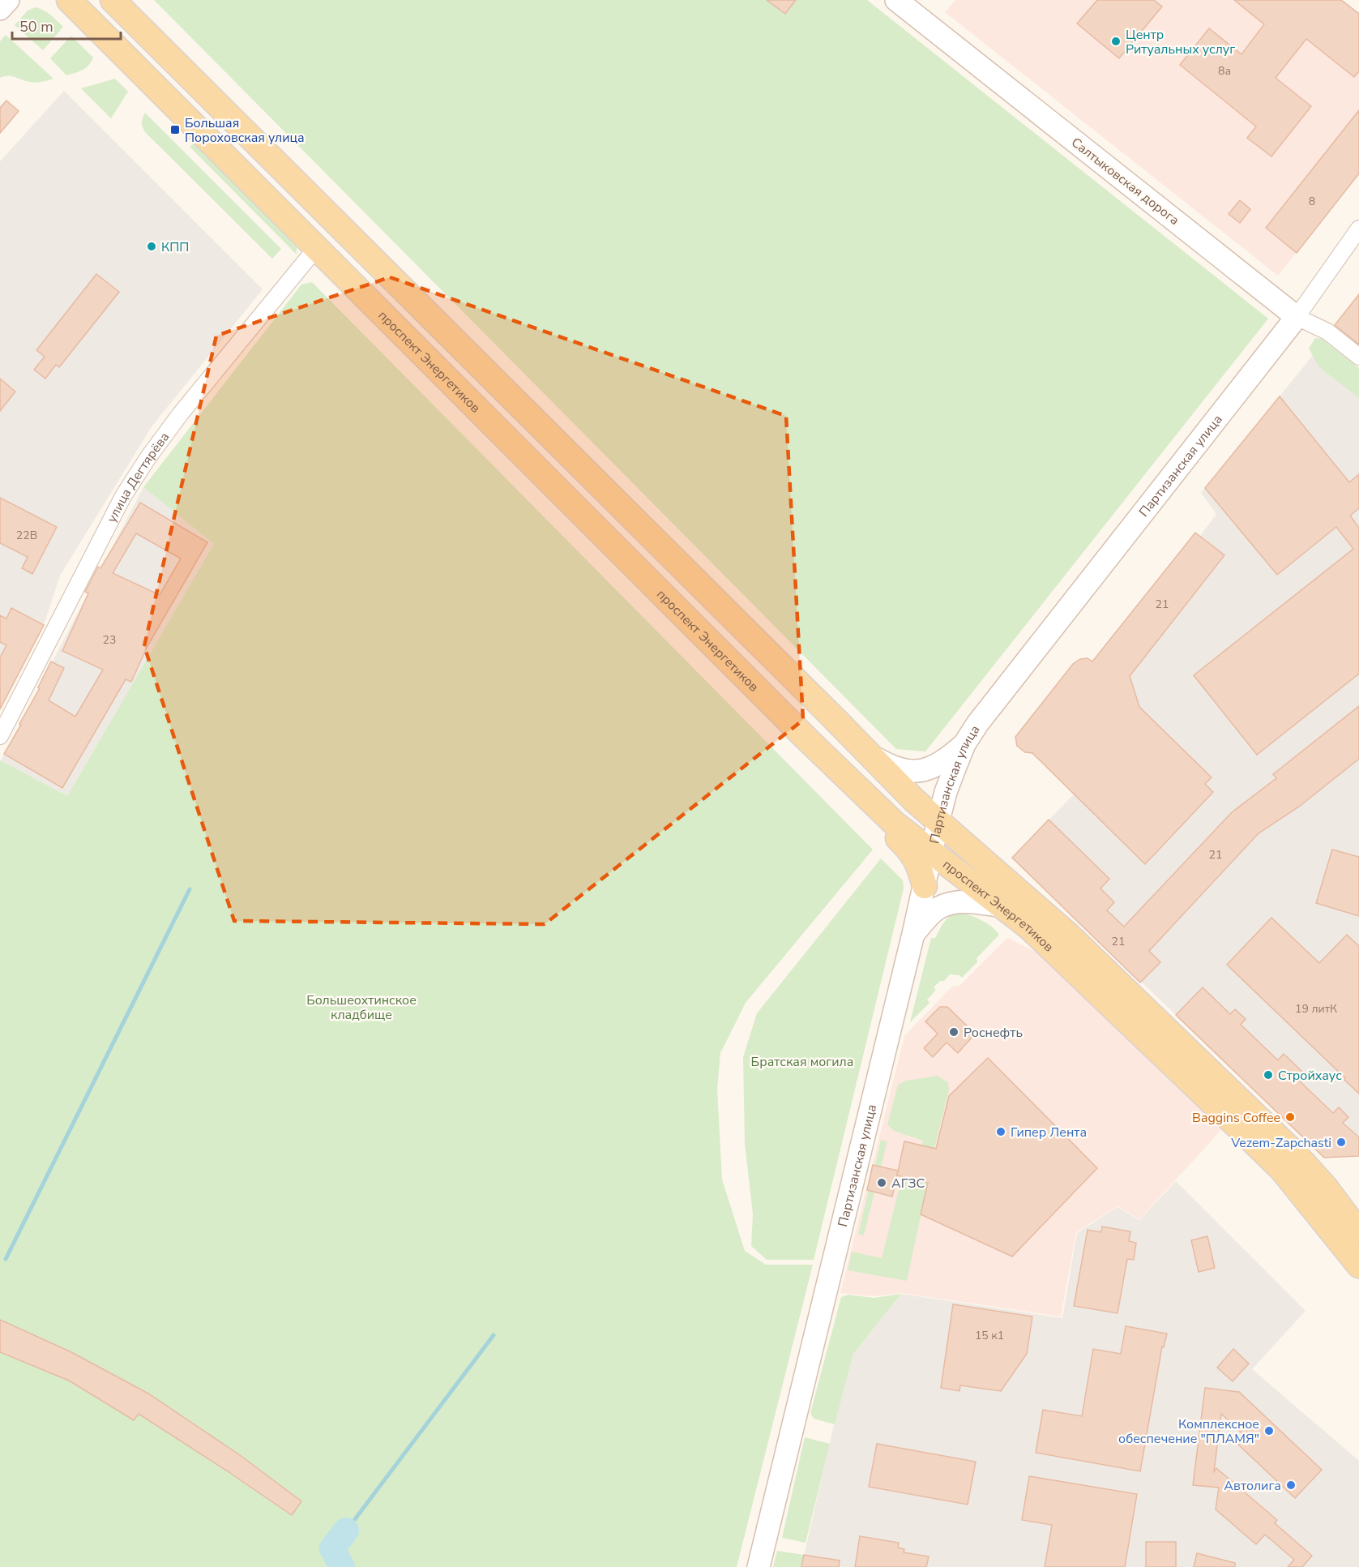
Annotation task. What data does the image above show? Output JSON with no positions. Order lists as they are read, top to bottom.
{
  "streets": {
    "main road": ["проспект Энергетиков"],
    "street": ["Салтыковская дорога", "Партизанская улица", "улица Дегтярёва"]
  },
  "crossings": [
    ["Салтыковская дорога", "Партизанская улица"],
    ["проспект Энергетиков", "Партизанская улица"],
    ["проспект Энергетиков", "улица Дегтярёва"]
  ],
  "parks": ["Большеохтинское кладбище", "Братская могила"],
  "places": {
    "other": [
      "Центр Ритуальных услуг",
      "КПП",
      "Роснефть",
      "Стройхаус",
      "Baggins Coffee",
      "Гипер Лента",
      "Vezem-Zapchasti",
      "АГЗС",
      "Комплексное обеспечение \"ПЛАМЯ\"",
      "Автолига"
    ],
    "transit": ["Большая Пороховская улица"]
  },
  "house_numbers": [
    "8а",
    "8",
    "22В",
    "21",
    "23",
    "21",
    "21",
    "19 литК",
    "15 к1"
  ],
  "scale_bar": "50 m"
}
